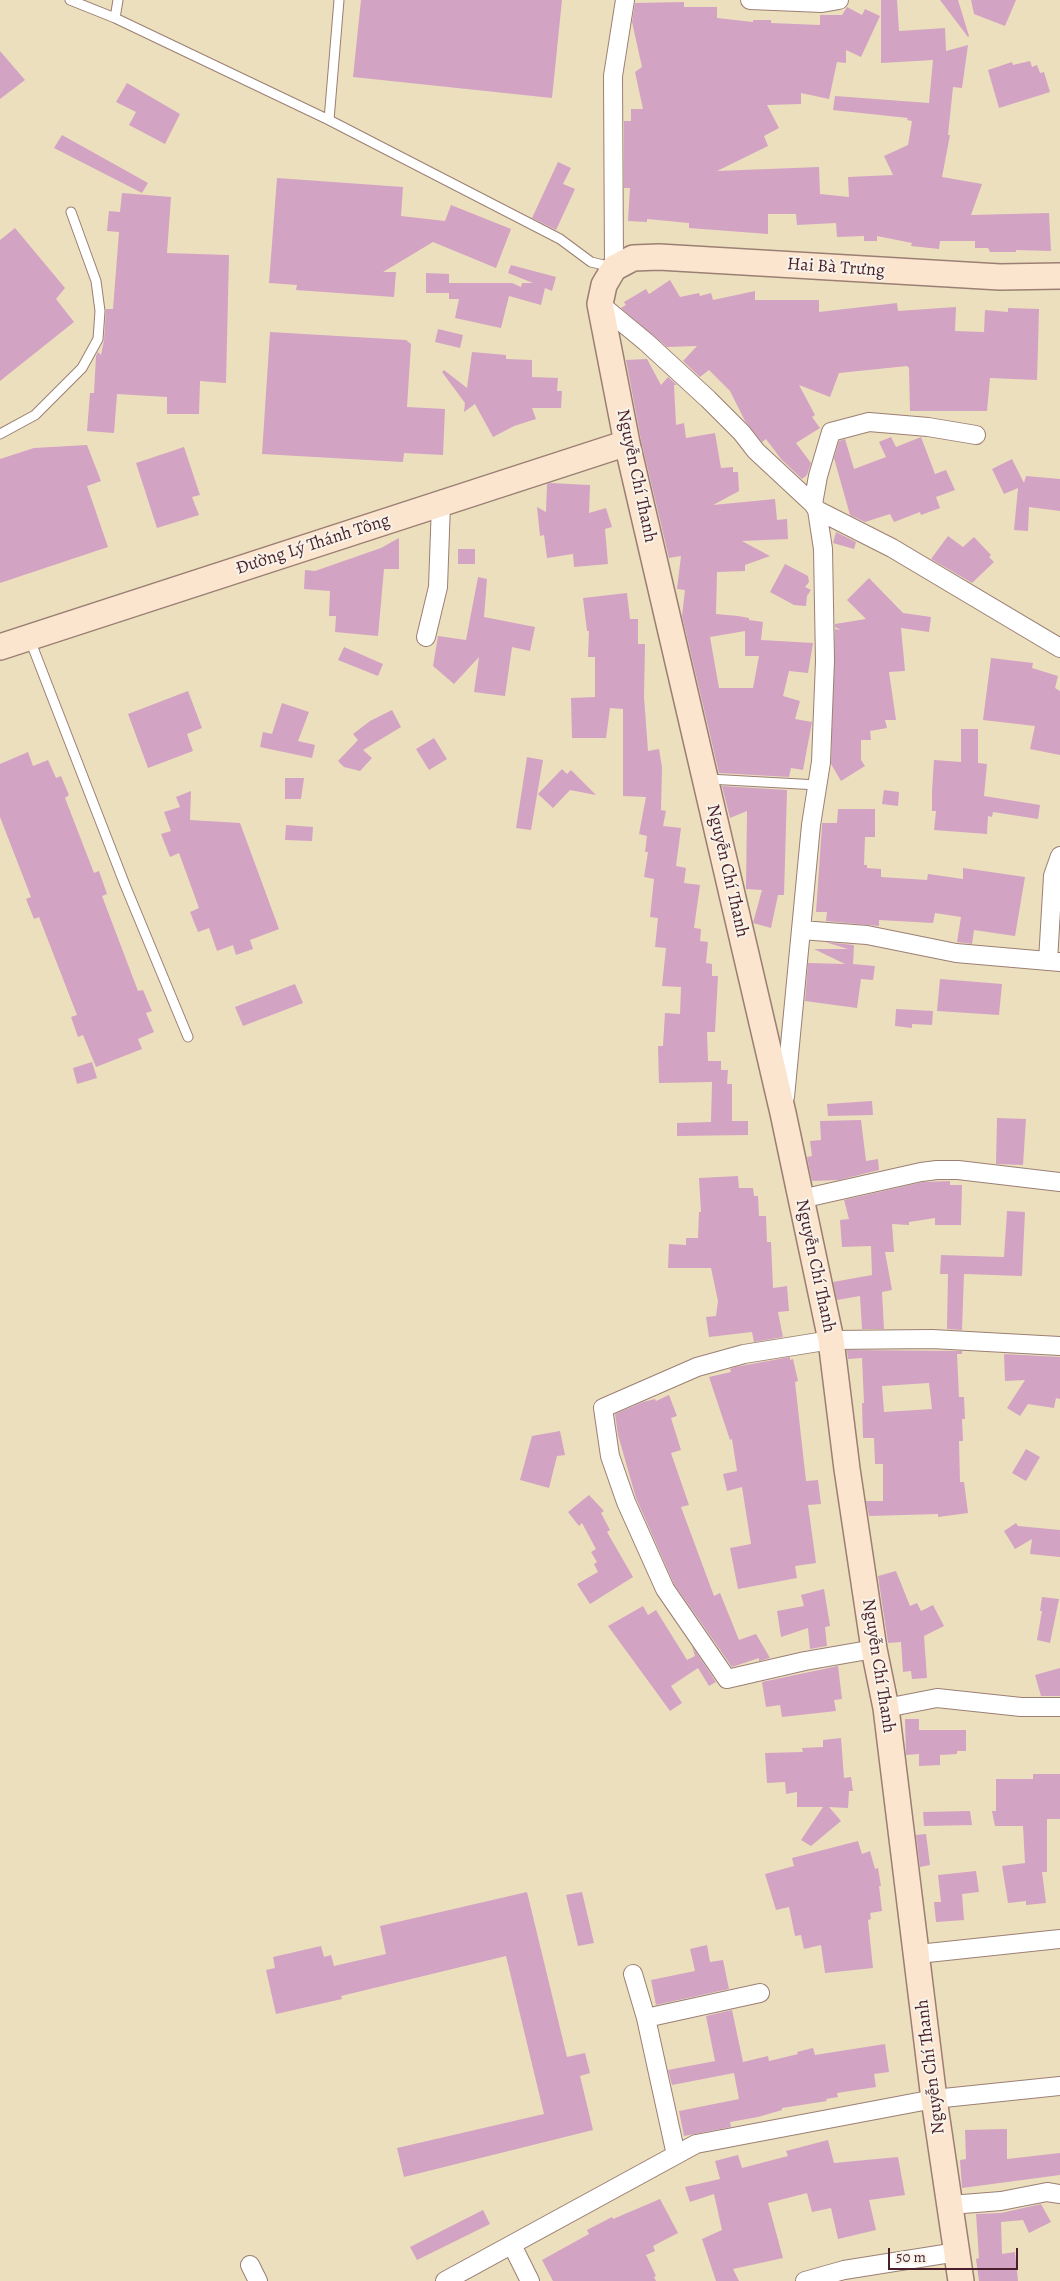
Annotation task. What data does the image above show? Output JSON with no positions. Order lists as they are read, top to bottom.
{
  "streets": {
    "main road": ["Hai Bà Trưng", "Nguyễn Chí Thanh", "Đường Lý Thánh Tông"]
  },
  "crossings": [
    ["Hai Bà Trưng", "Nguyễn Chí Thanh"],
    ["Nguyễn Chí Thanh", "Đường Lý Thánh Tông"]
  ],
  "scale_bar": "50 m"
}
